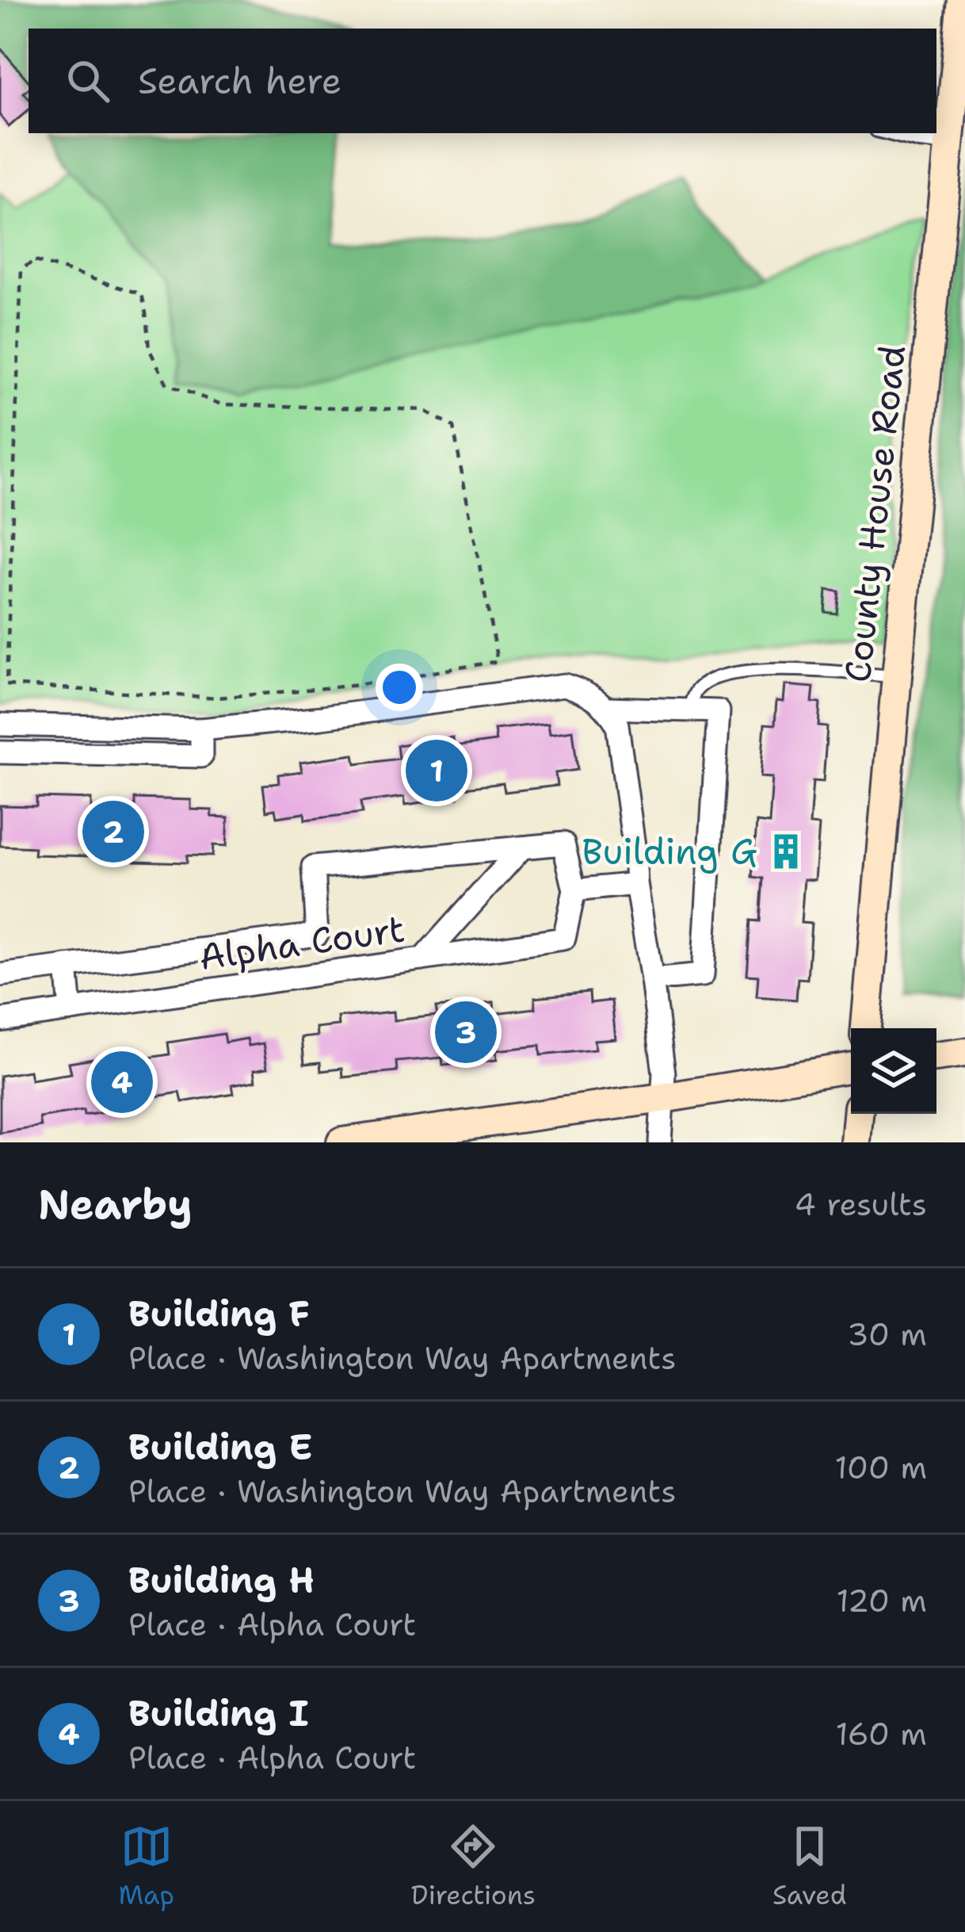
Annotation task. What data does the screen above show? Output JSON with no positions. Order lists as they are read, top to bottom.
{
  "streets": {
    "main road": ["County House Road"],
    "street": ["Alpha Court"]
  },
  "places": {
    "building": ["Building G"]
  },
  "page": {
    "search": "Search here",
    "pins": [
      "1",
      "2",
      "3",
      "4"
    ],
    "heading": ["Nearby", "4 results"],
    "list": [
      {
        "mark": "1",
        "name": "Building F",
        "note": "Place · Washington Way Apartments",
        "value": "30 m"
      },
      {
        "mark": "2",
        "name": "Building E",
        "note": "Place · Washington Way Apartments",
        "value": "100 m"
      },
      {
        "mark": "3",
        "name": "Building H",
        "note": "Place · Alpha Court",
        "value": "120 m"
      },
      {
        "mark": "4",
        "name": "Building I",
        "note": "Place · Alpha Court",
        "value": "160 m"
      }
    ],
    "nav": ["Map", "Directions", "Saved"]
  }
}
